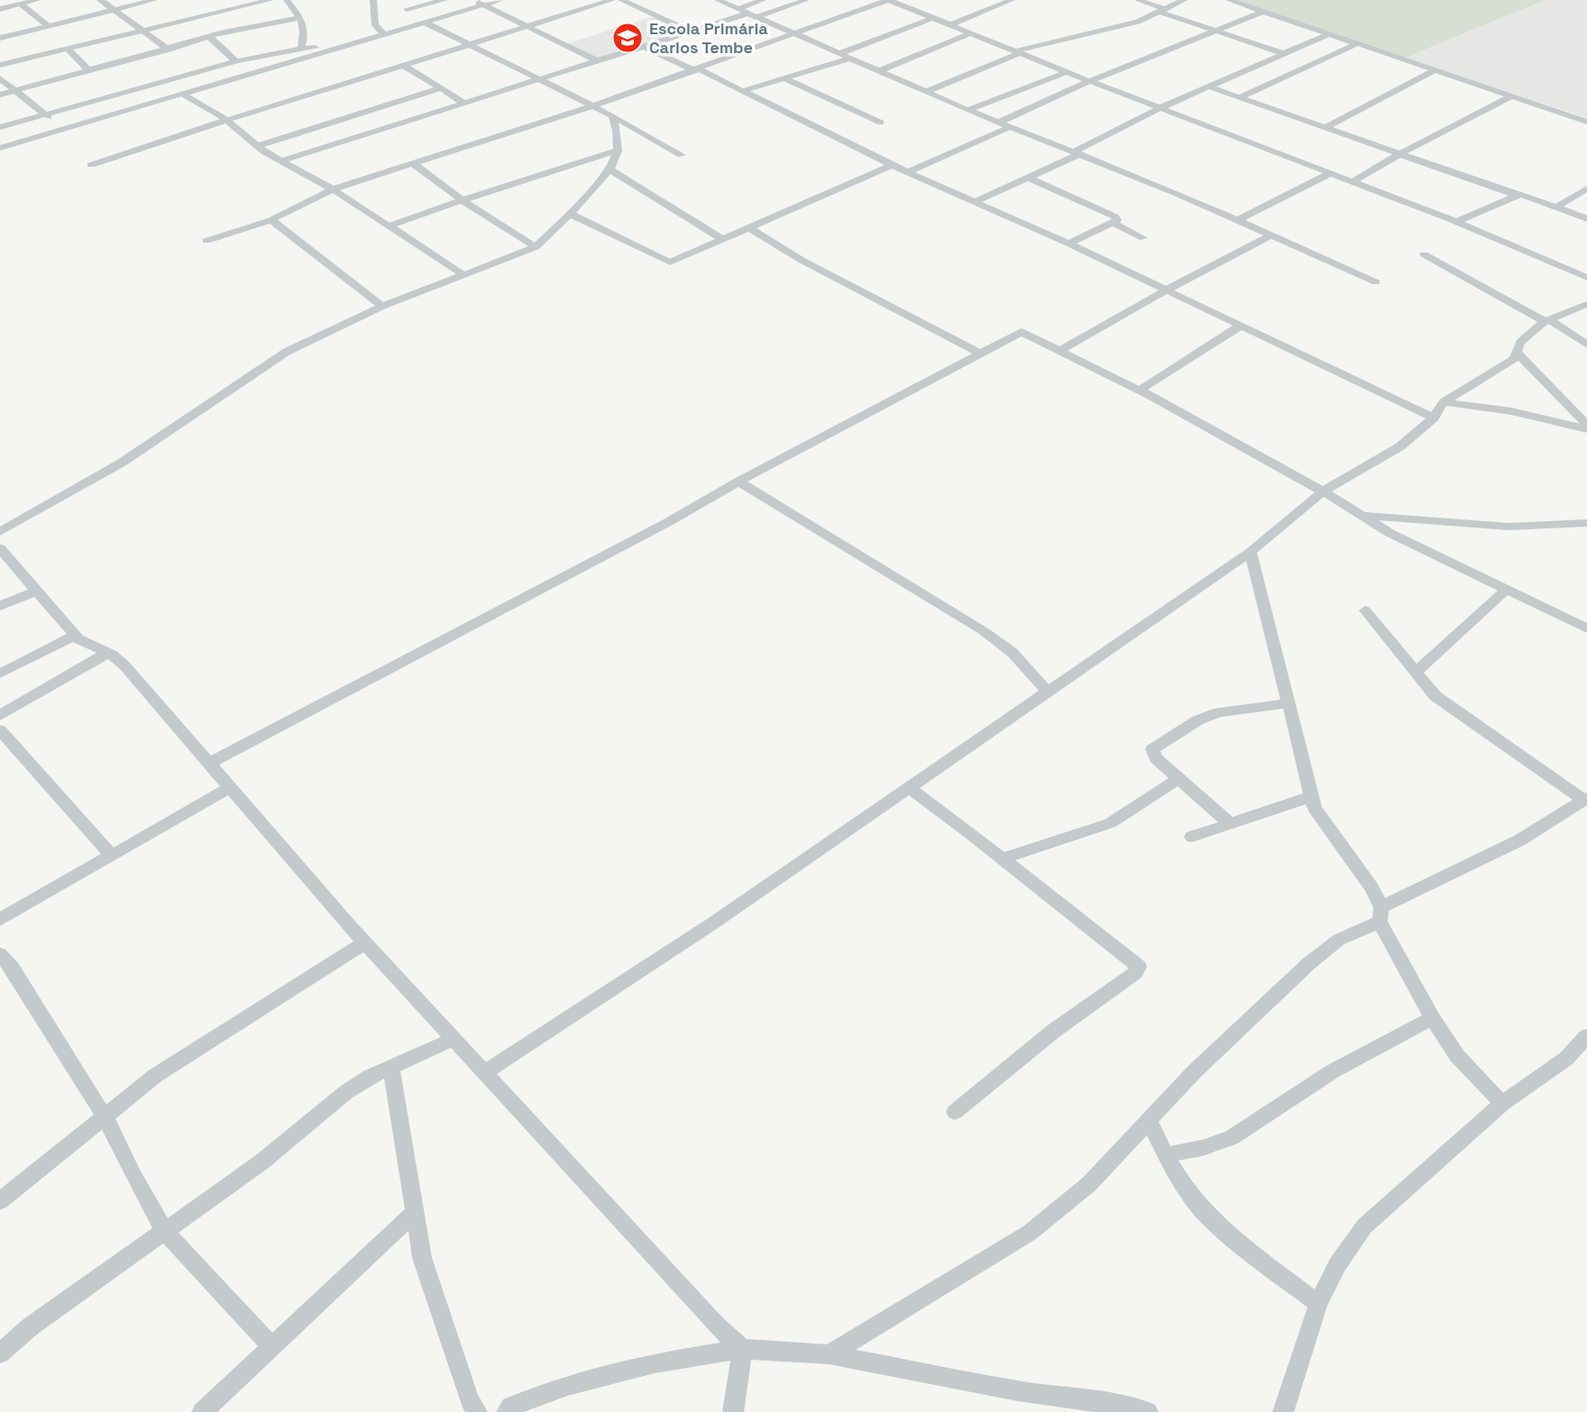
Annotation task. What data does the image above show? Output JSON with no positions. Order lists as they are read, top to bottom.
{
  "places": {
    "school or university": ["Escola Primária Carlos Tembe"]
  }
}
